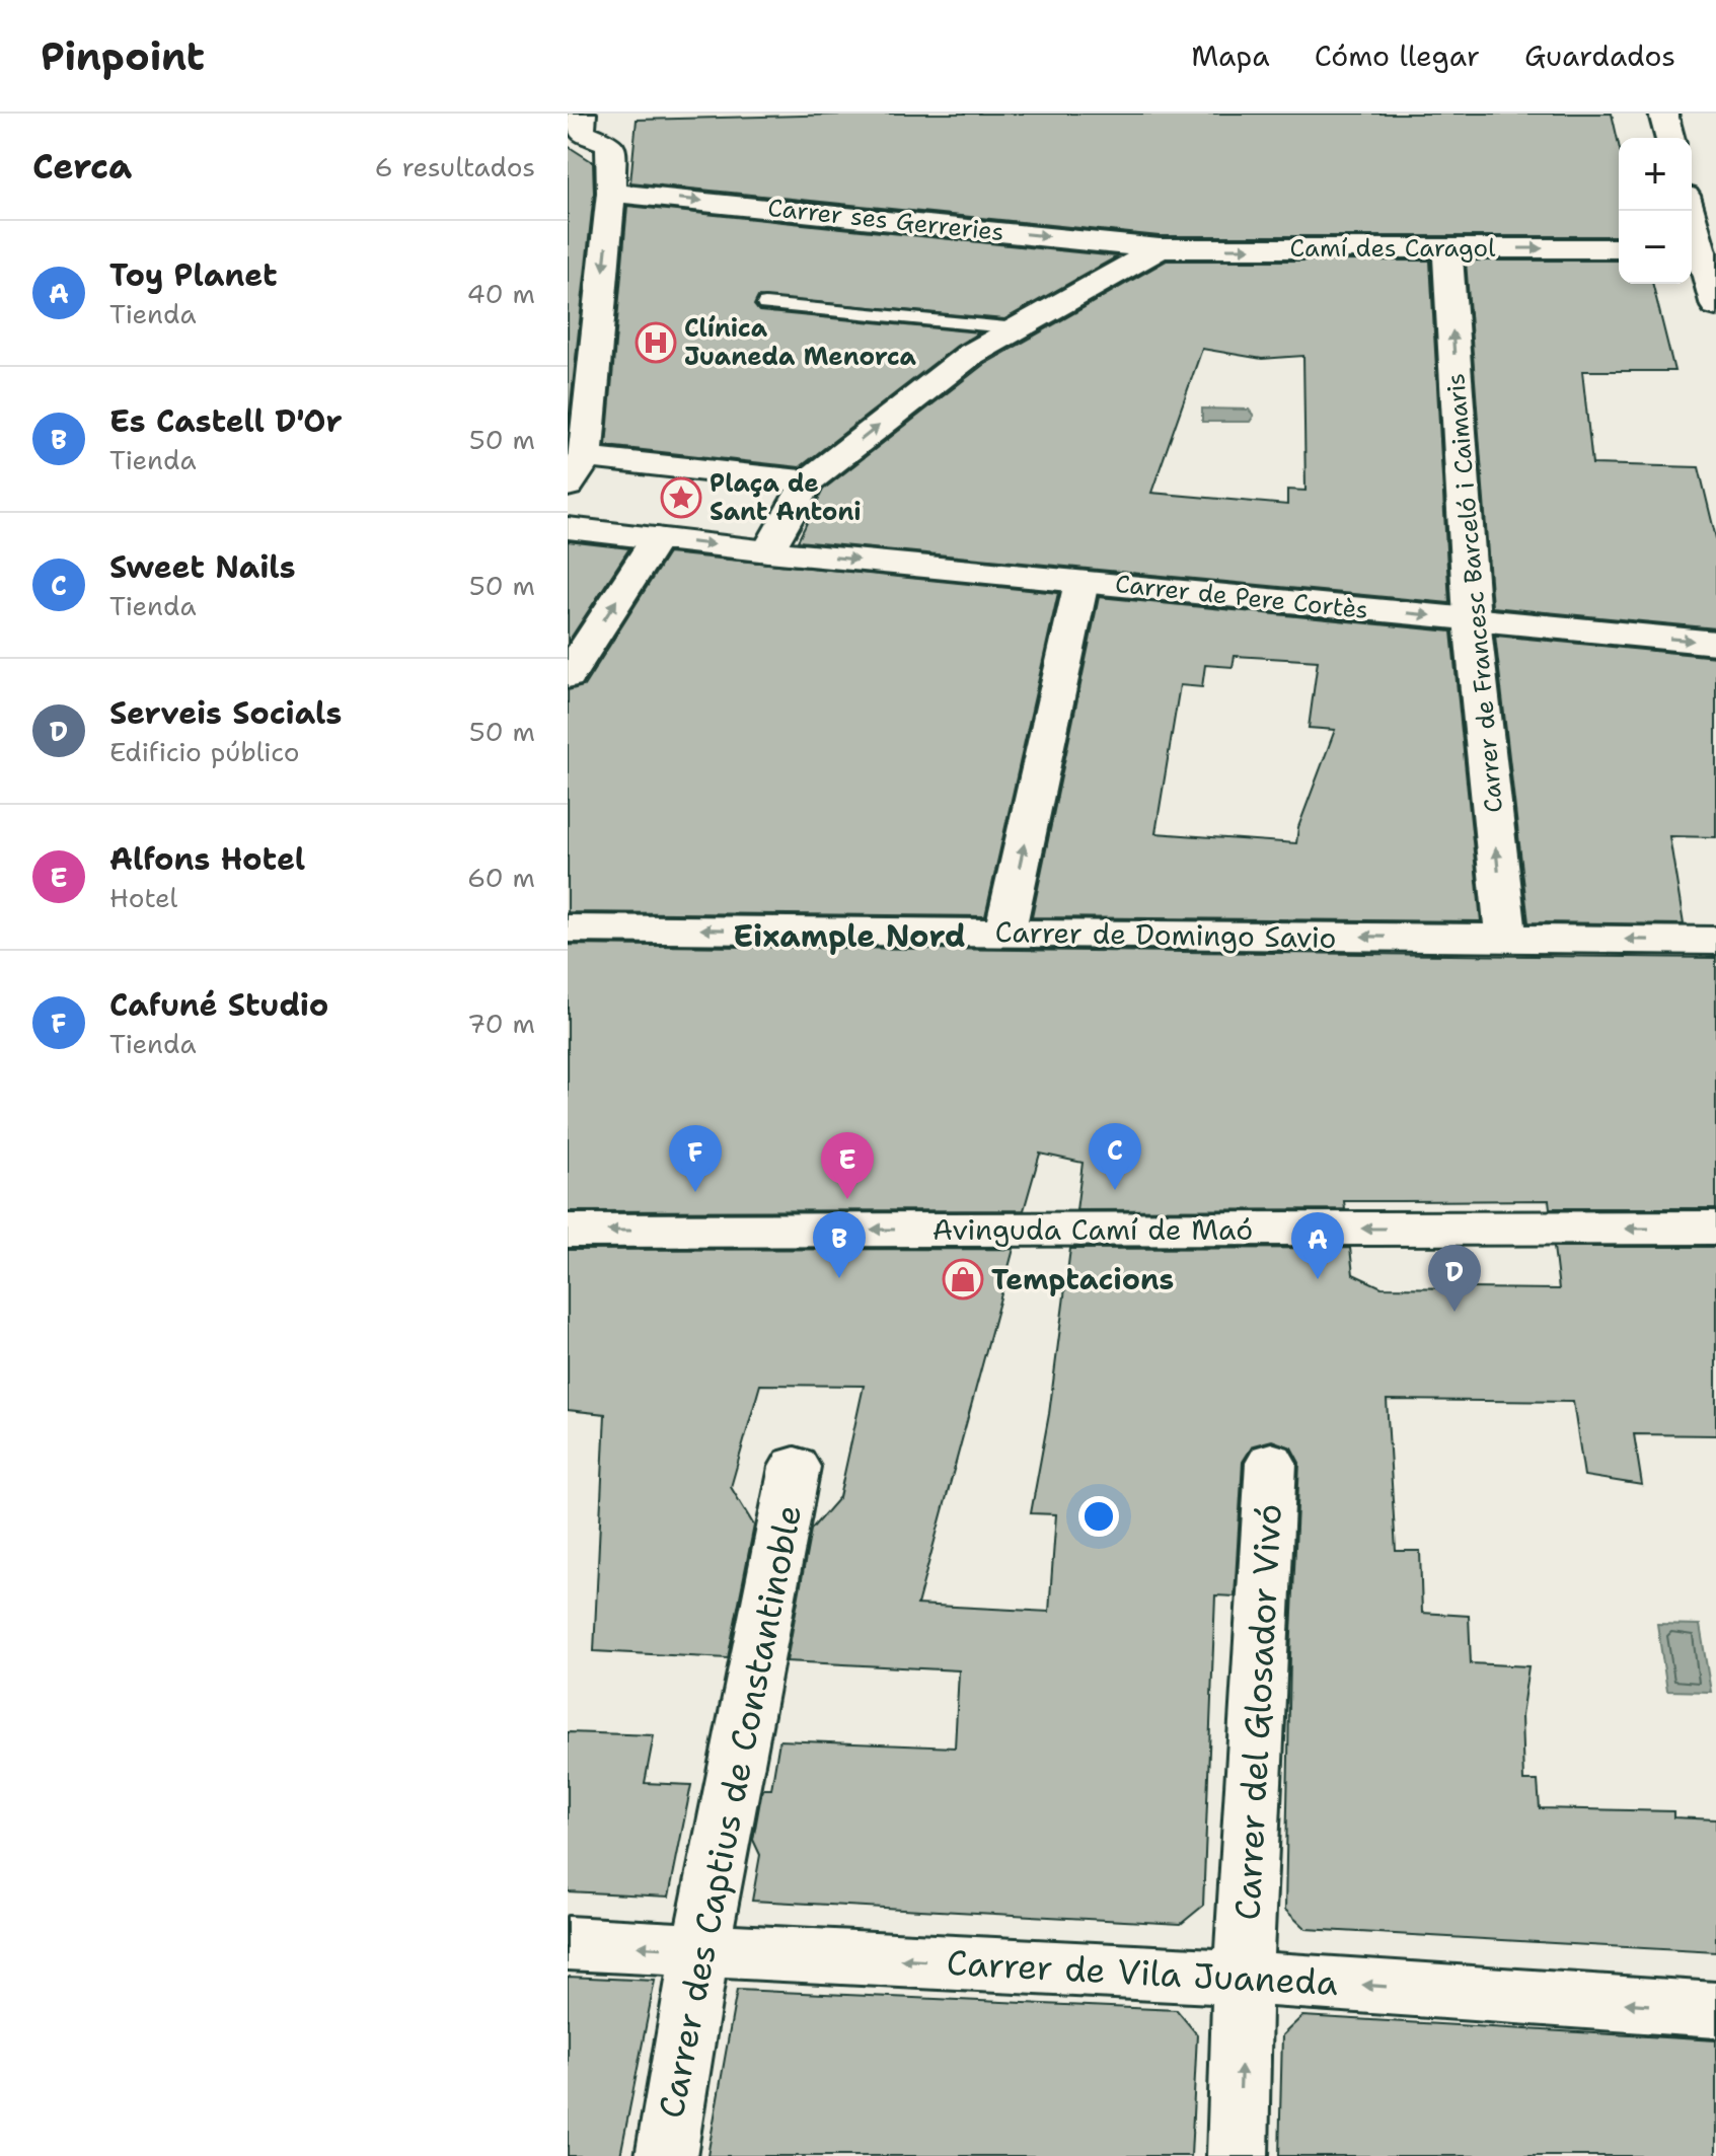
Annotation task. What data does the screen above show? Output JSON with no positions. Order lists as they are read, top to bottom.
{
  "streets": {
    "street": [
      "Carrer ses Gerreries",
      "Camí des Caragol",
      "Carrer de Francesc Barceló i Caimaris",
      "Carrer de Pere Cortès",
      "Carrer de Domingo Savio",
      "Avinguda Camí de Maó",
      "Carrer del Glosador Vivó",
      "Carrer des Captius de Constantinoble",
      "Carrer de Vila Juaneda"
    ]
  },
  "crossings": [
    ["Carrer ses Gerreries", "Camí des Caragol"],
    ["Camí des Caragol", "Carrer de Francesc Barceló i Caimaris"],
    ["Carrer de Francesc Barceló i Caimaris", "Carrer de Pere Cortès"],
    ["Carrer de Francesc Barceló i Caimaris", "Carrer de Domingo Savio"],
    ["Carrer del Glosador Vivó", "Carrer de Vila Juaneda"],
    ["Carrer des Captius de Constantinoble", "Carrer de Vila Juaneda"]
  ],
  "one_way": [
    "Camí des Caragol",
    "Carrer de Francesc Barceló i Caimaris",
    "Carrer de Pere Cortès",
    "Carrer de Domingo Savio",
    "Avinguda Camí de Maó",
    "Carrer de Vila Juaneda"
  ],
  "districts": ["Eixample Nord"],
  "places": {
    "hospital": ["Clínica Juaneda Menorca"],
    "place": ["Plaça de Sant Antoni"],
    "shop": ["Temptacions"]
  },
  "page": {
    "header": "Pinpoint",
    "nav": ["Mapa", "Cómo llegar", "Guardados"],
    "heading": ["Cerca", "6 resultados"],
    "map_buttons": ["+", "−"],
    "list": [
      {
        "mark": "A",
        "name": "Toy Planet",
        "note": "Tienda",
        "value": "40 m"
      },
      {
        "mark": "B",
        "name": "Es Castell D'Or",
        "note": "Tienda",
        "value": "50 m"
      },
      {
        "mark": "C",
        "name": "Sweet Nails",
        "note": "Tienda",
        "value": "50 m"
      },
      {
        "mark": "D",
        "name": "Serveis Socials",
        "note": "Edificio público",
        "value": "50 m"
      },
      {
        "mark": "E",
        "name": "Alfons Hotel",
        "note": "Hotel",
        "value": "60 m"
      },
      {
        "mark": "F",
        "name": "Cafuné Studio",
        "note": "Tienda",
        "value": "70 m"
      }
    ],
    "pins": [
      "C",
      "F",
      "E",
      "B",
      "A",
      "D"
    ]
  }
}
